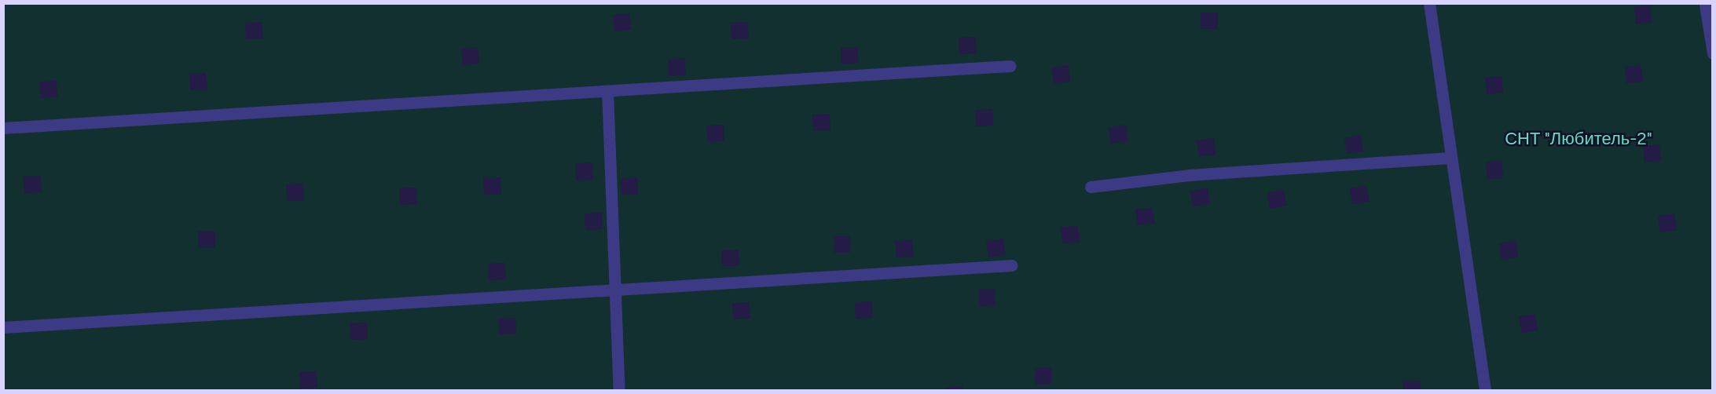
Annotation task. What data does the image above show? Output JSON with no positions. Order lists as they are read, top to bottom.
{
  "parks": ["СНТ \"Любитель-2\""]
}
